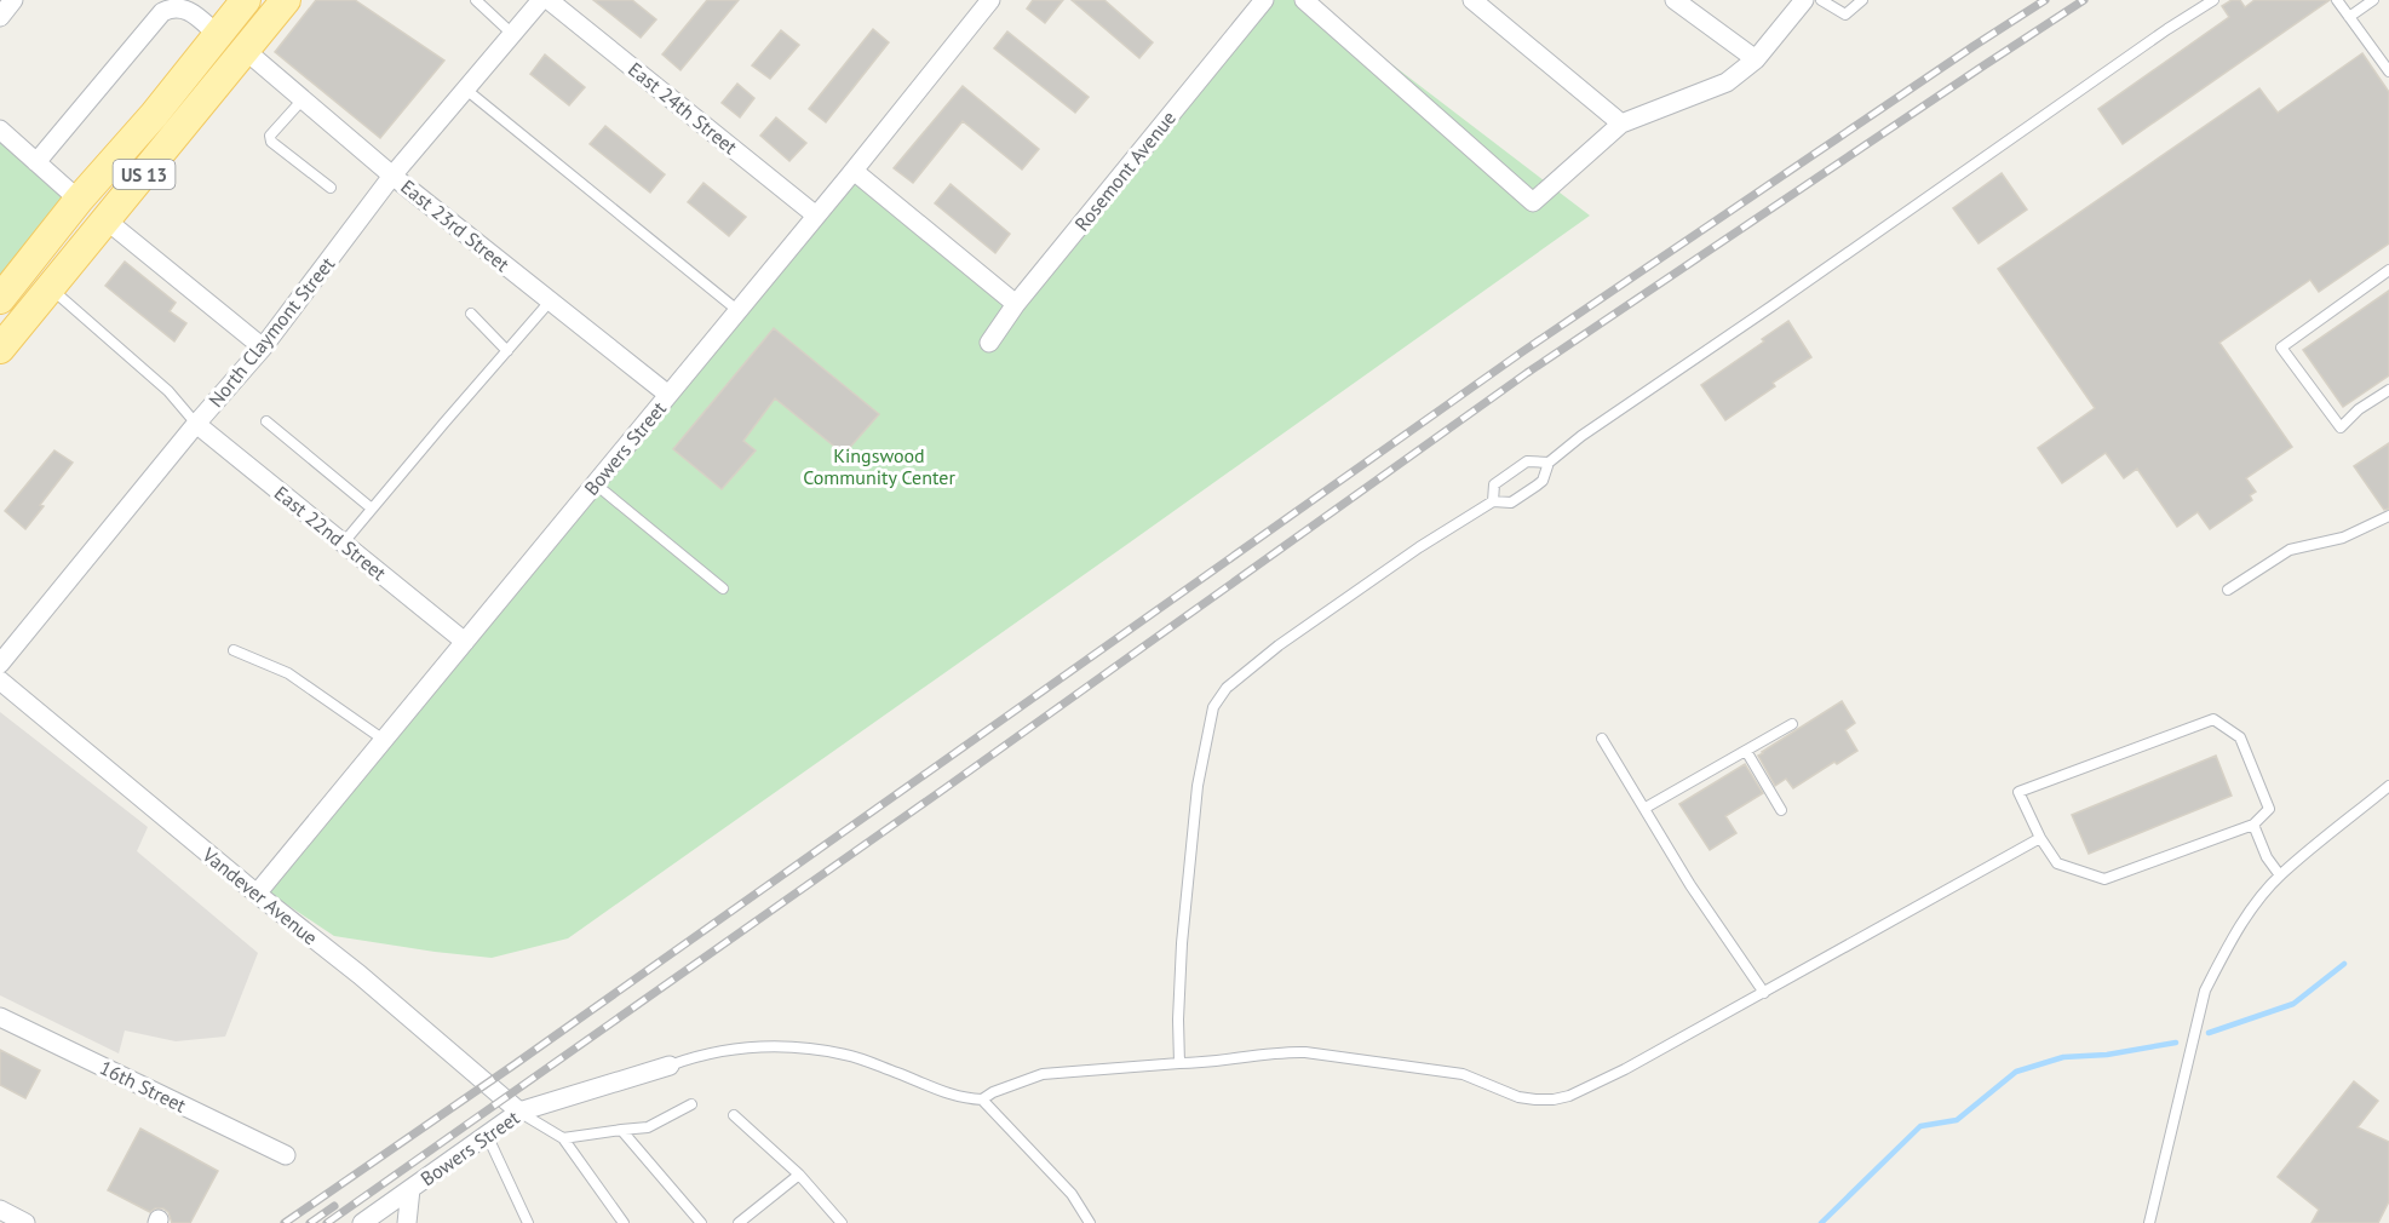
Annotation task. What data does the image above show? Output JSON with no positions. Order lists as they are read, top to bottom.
{
  "streets": {
    "main road": ["US 13"],
    "street": [
      "East 24th Street",
      "Rosemont Avenue",
      "East 23rd Street",
      "North Claymont Street",
      "Bowers Street",
      "East 22nd Street",
      "Vandever Avenue",
      "16th Street"
    ]
  },
  "crossings": [
    ["East 24th Street", "Bowers Street"],
    ["US 13", "East 23rd Street"],
    ["East 23rd Street", "North Claymont Street"],
    ["East 23rd Street", "Bowers Street"],
    ["North Claymont Street", "East 22nd Street"],
    ["Bowers Street", "East 22nd Street"],
    ["Bowers Street", "Vandever Avenue"]
  ],
  "parks": ["Kingswood Community Center"]
}
